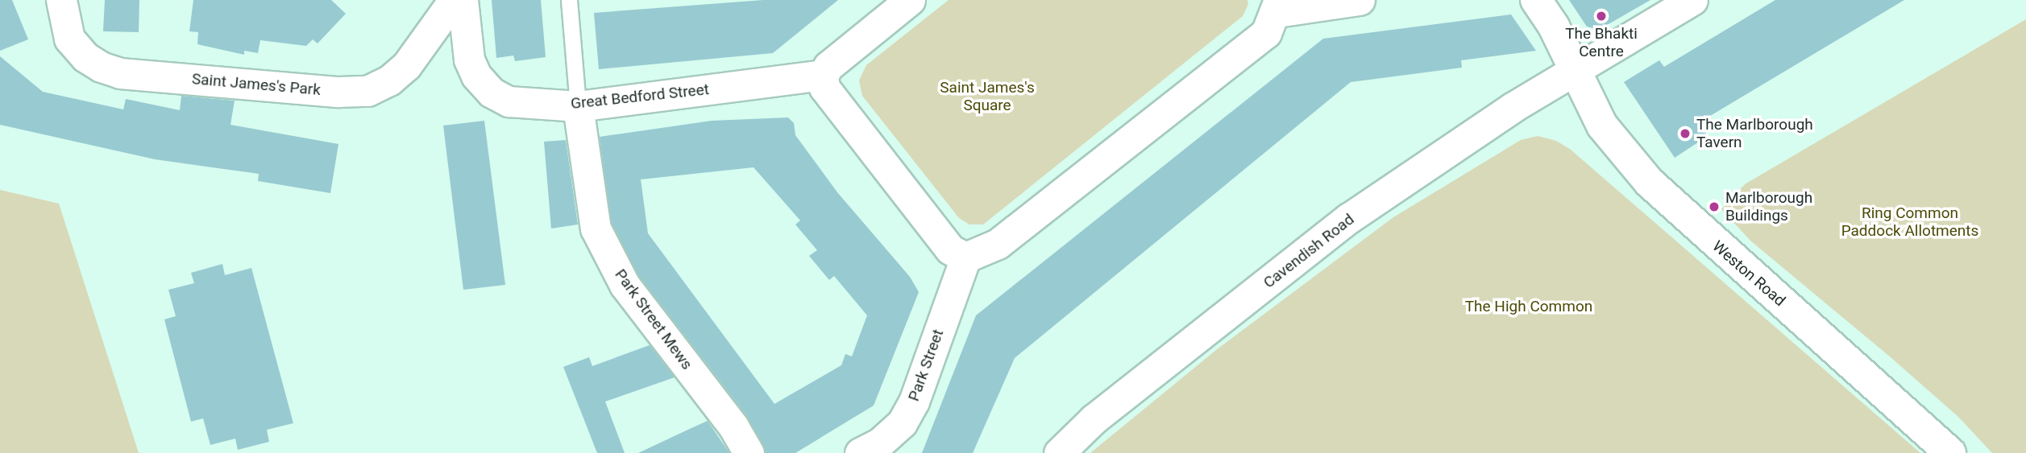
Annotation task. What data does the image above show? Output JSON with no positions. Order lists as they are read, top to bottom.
{
  "streets": {
    "street": [
      "Saint James's Park",
      "Great Bedford Street",
      "Cavendish Road",
      "Weston Road",
      "Park Street Mews",
      "Park Street"
    ]
  },
  "crossings": [
    ["Great Bedford Street", "Park Street Mews"],
    ["Cavendish Road", "Weston Road"]
  ],
  "parks": ["Saint James's Square", "Ring Common Paddock Allotments", "The High Common"],
  "places": ["The Bhakti Centre", "The Marlborough Tavern", "Marlborough Buildings"]
}
